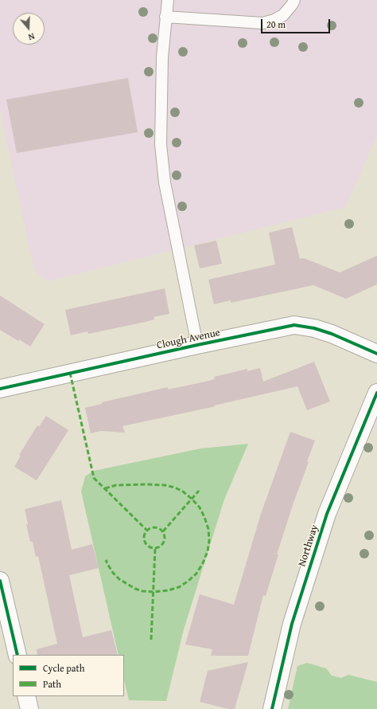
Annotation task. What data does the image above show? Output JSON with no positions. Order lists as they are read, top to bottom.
{
  "streets": {
    "street": ["Clough Avenue", "Northway"]
  },
  "legend": ["Cycle path", "Path"],
  "scale_bar": "20 m",
  "north": "bottom"
}
